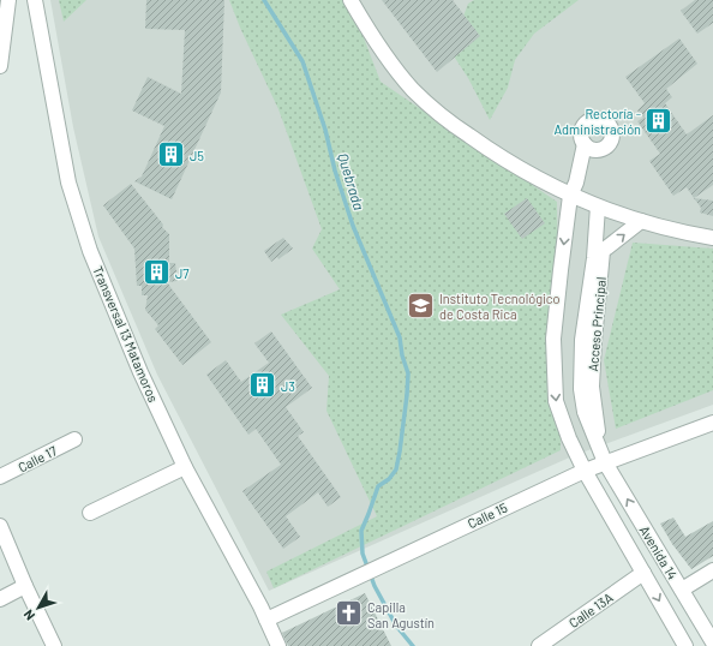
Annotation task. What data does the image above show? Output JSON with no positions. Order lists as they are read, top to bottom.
{
  "streets": {
    "street": [
      "Acceso Principal",
      "Transversal 13 Matamoros",
      "Calle 17",
      "Calle 15",
      "Avenida 14",
      "Calle 13A"
    ]
  },
  "crossings": [
    ["Acceso Principal", "Calle 15"],
    ["Acceso Principal", "Avenida 14"],
    ["Transversal 13 Matamoros", "Calle 15"],
    ["Calle 15", "Avenida 14"],
    ["Avenida 14", "Calle 13A"]
  ],
  "water": ["Quebrada"],
  "places": {
    "building": [
      "Rectoría - Administración",
      "J5",
      "J7",
      "J3"
    ],
    "school or university": ["Instituto Tecnológico de Costa Rica"],
    "church": ["Capilla San Agustín"]
  },
  "north": "bottom left"
}
